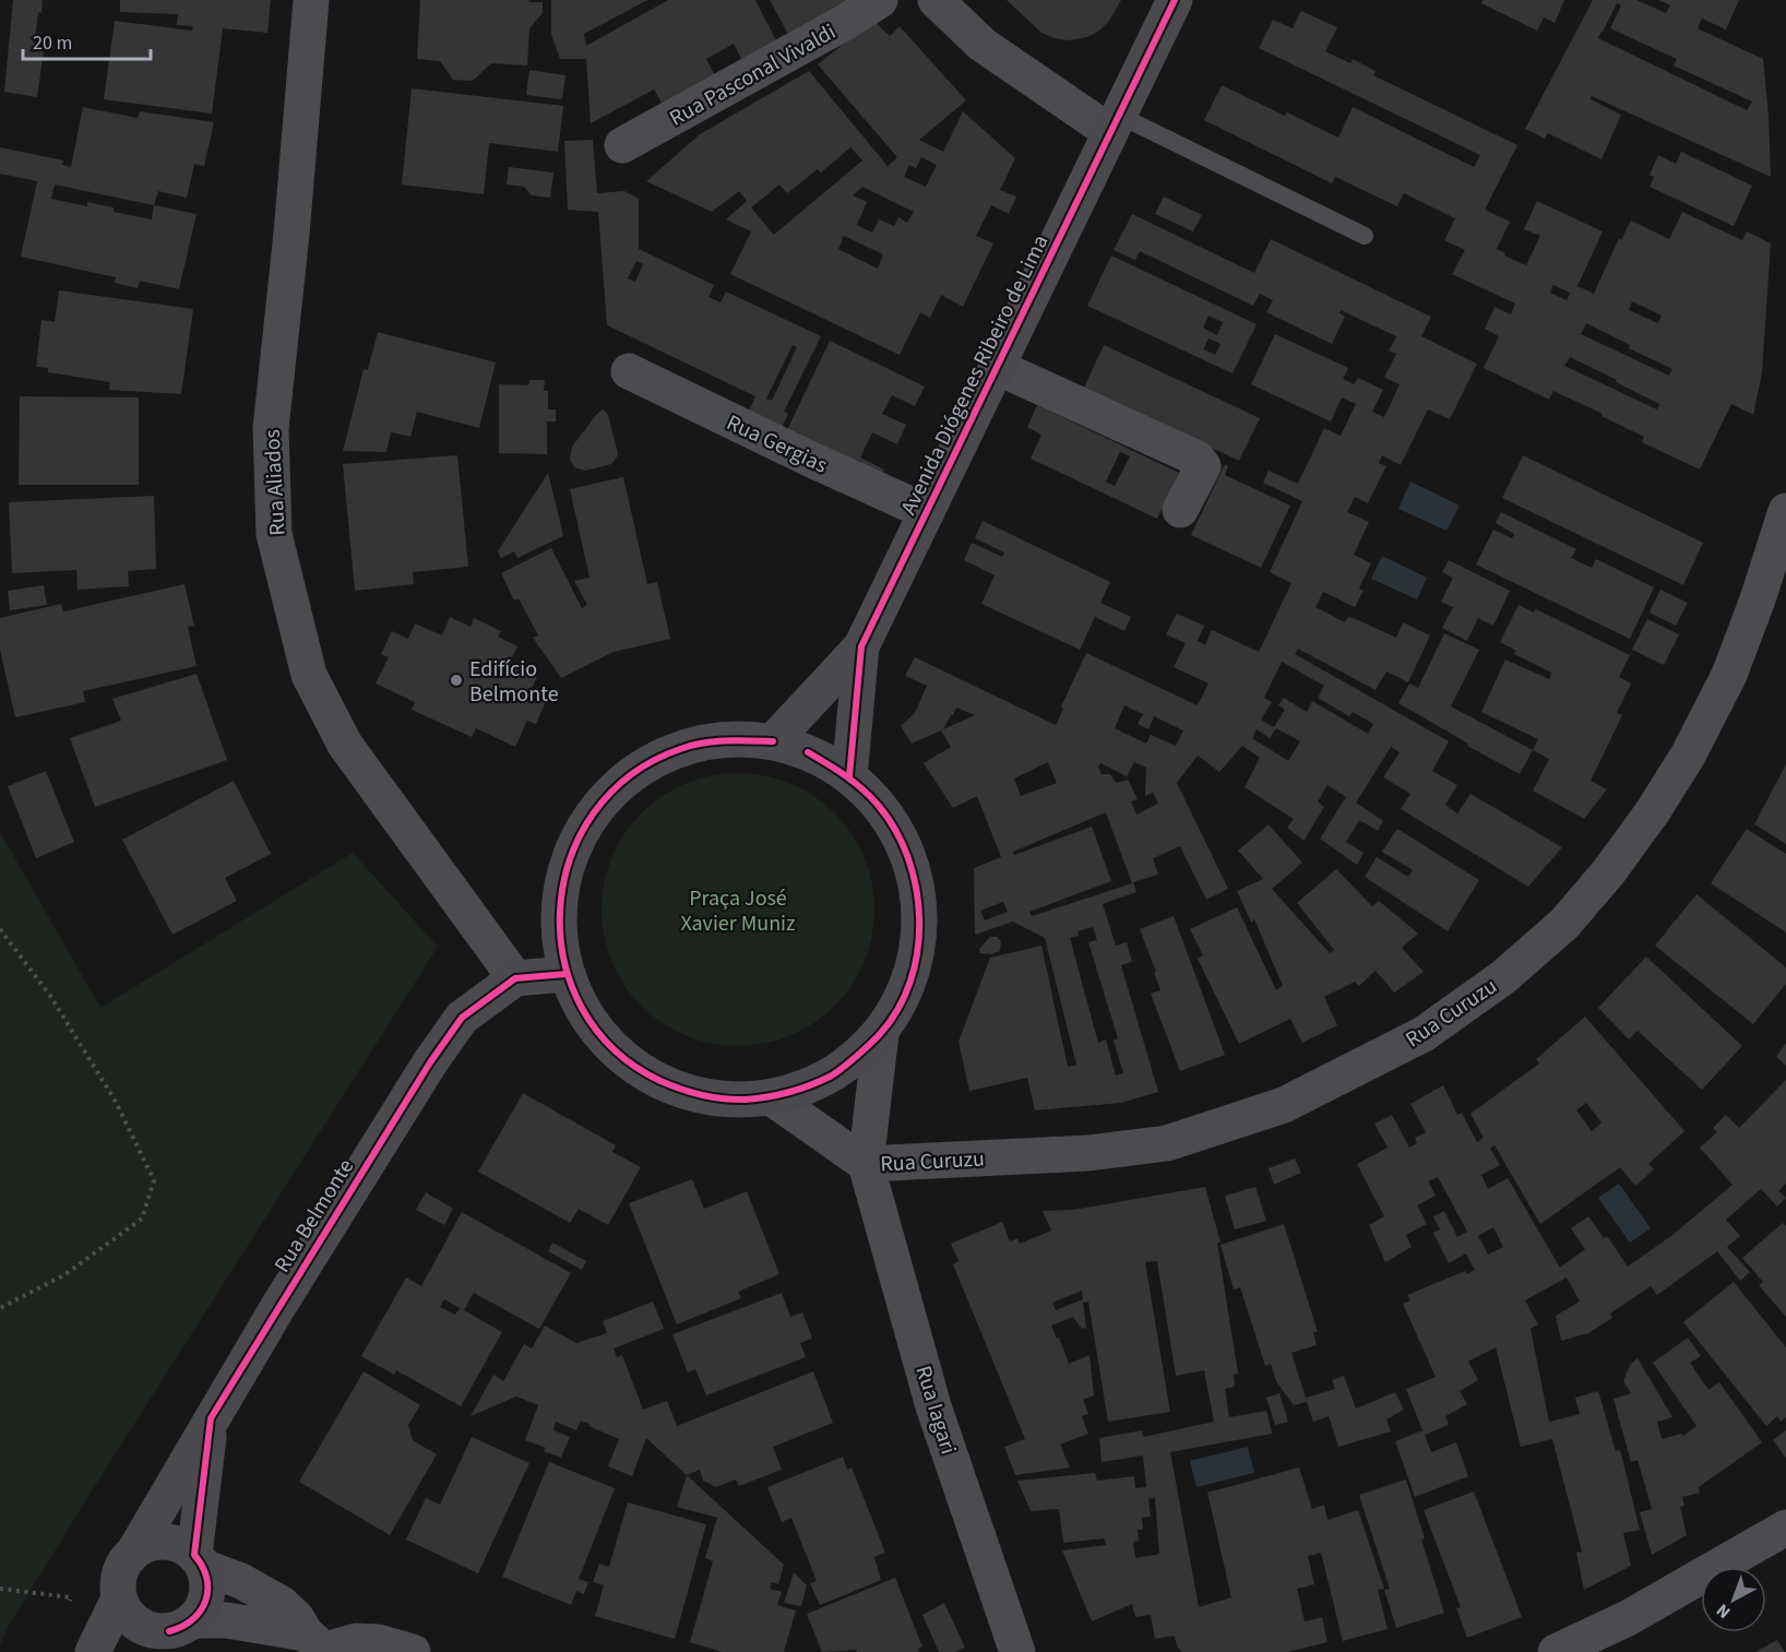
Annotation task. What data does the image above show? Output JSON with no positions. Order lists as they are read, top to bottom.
{
  "streets": {
    "main road": ["Avenida Diógenes Ribeiro de Lima", "Rua Belmonte"],
    "street": [
      "Rua Pasconal Vivaldi",
      "Rua Gergias",
      "Rua Aliados",
      "Rua Curuzu",
      "Rua Iagari"
    ]
  },
  "crossings": [
    ["Avenida Diógenes Ribeiro de Lima", "Rua Gergias"],
    ["Rua Aliados", "Rua Belmonte"],
    ["Rua Curuzu", "Rua Iagari"]
  ],
  "parks": ["Praça José Xavier Muniz"],
  "places": ["Edifício Belmonte"],
  "scale_bar": "20 m",
  "north": "bottom left"
}
